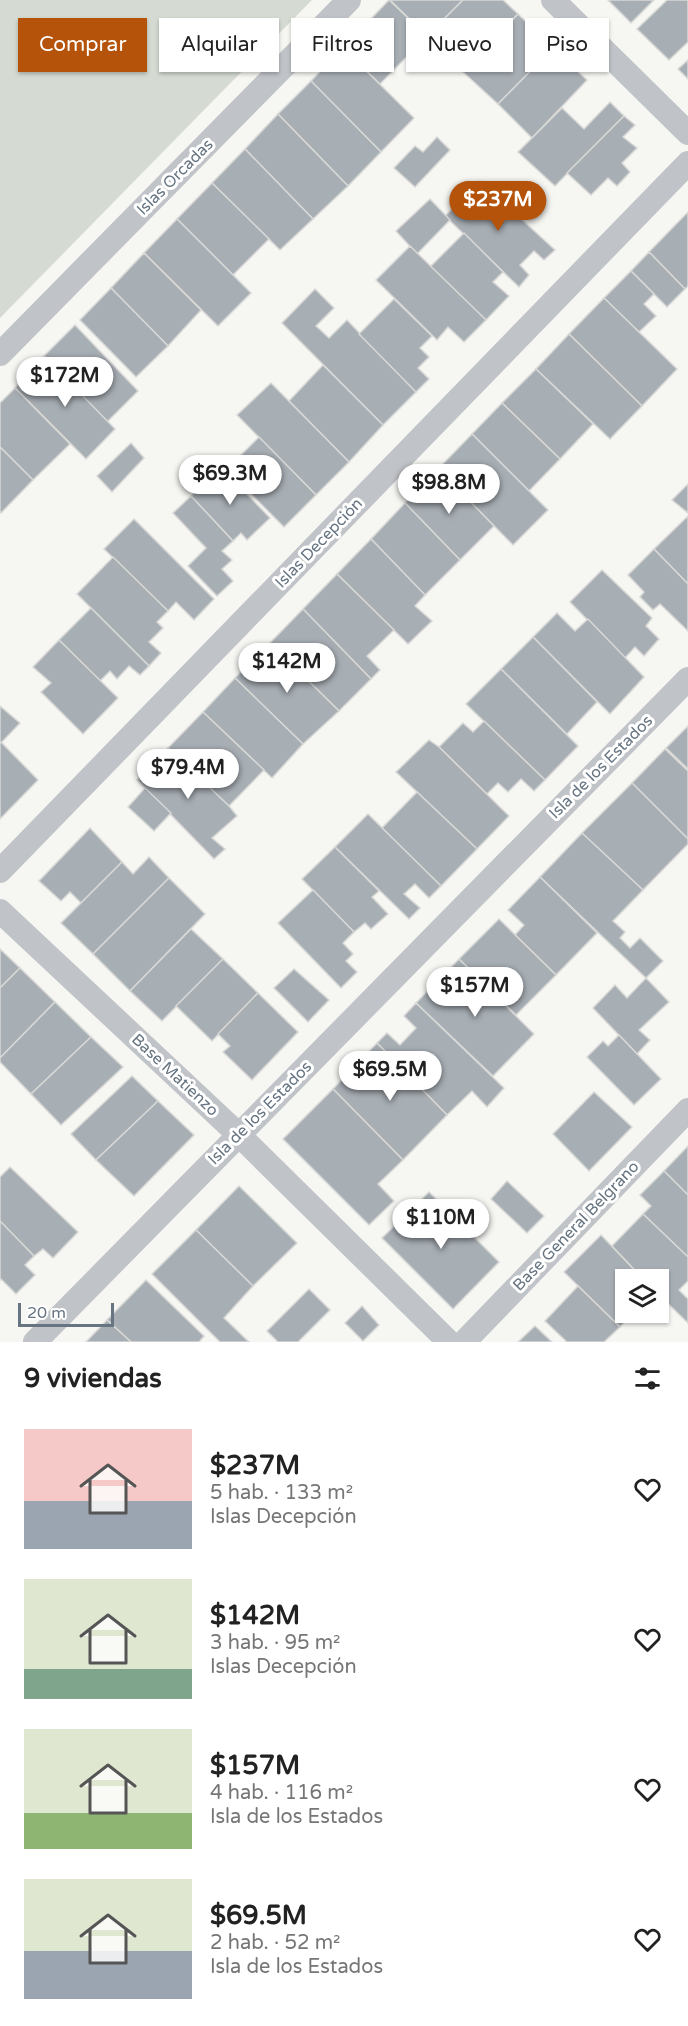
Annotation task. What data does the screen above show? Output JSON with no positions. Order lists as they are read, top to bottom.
{
  "streets": {
    "street": [
      "Islas Orcadas",
      "Islas Decepción",
      "Isla de los Estados",
      "Base Matienzo",
      "Base General Belgrano"
    ]
  },
  "crossings": [
    ["Isla de los Estados", "Base Matienzo"]
  ],
  "scale_bar": "20 m",
  "page": {
    "chip": [
      "Comprar",
      "Alquilar",
      "Filtros",
      "Nuevo",
      "Piso"
    ],
    "price": [
      "$237M",
      "$172M",
      "$69.3M",
      "$98.8M",
      "$142M",
      "$79.4M",
      "$157M",
      "$69.5M",
      "$110M"
    ],
    "scale": "20 m",
    "heading": "9 viviendas",
    "list": [
      {
        "name": "$237M",
        "note": "5 hab. · 133 m² · Islas Decepción"
      },
      {
        "name": "$142M",
        "note": "3 hab. · 95 m² · Islas Decepción"
      },
      {
        "name": "$157M",
        "note": "4 hab. · 116 m² · Isla de los Estados"
      },
      {
        "name": "$69.5M",
        "note": "2 hab. · 52 m² · Isla de los Estados"
      }
    ]
  }
}
